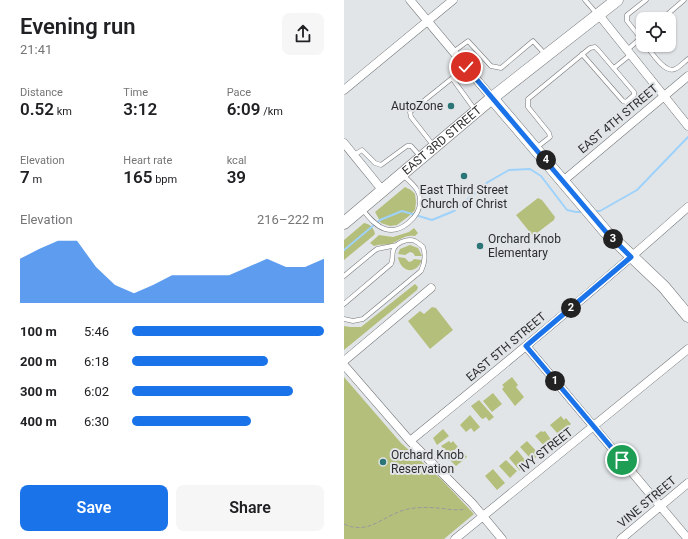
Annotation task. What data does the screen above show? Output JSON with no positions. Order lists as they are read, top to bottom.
{
  "streets": {
    "main road": ["EAST 3RD STREET"],
    "street": [
      "EAST 4TH STREET",
      "EAST 5TH STREET",
      "IVY STREET",
      "VINE STREET"
    ]
  },
  "places": [
    "AutoZone",
    "East Third Street Church of Christ",
    "Orchard Knob Elementary",
    "Orchard Knob Reservation"
  ],
  "page": {
    "heading": ["Evening run", "21:41"],
    "stats": [
      ["Distance", "0.52 km"],
      ["Time", "3:12"],
      ["Pace", "6:09 /km"],
      ["Elevation", "7 m"],
      ["Heart rate", "165 bpm"],
      ["kcal", "39"]
    ],
    "pins": [
      "4",
      "3",
      "2",
      "1"
    ],
    "chart": ["Elevation", "216–222 m"],
    "list": [
      {
        "name": "100 m",
        "note": "5:46"
      },
      {
        "name": "200 m",
        "note": "6:18"
      },
      {
        "name": "300 m",
        "note": "6:02"
      },
      {
        "name": "400 m",
        "note": "6:30"
      }
    ],
    "buttons": ["Save", "Share"]
  }
}
